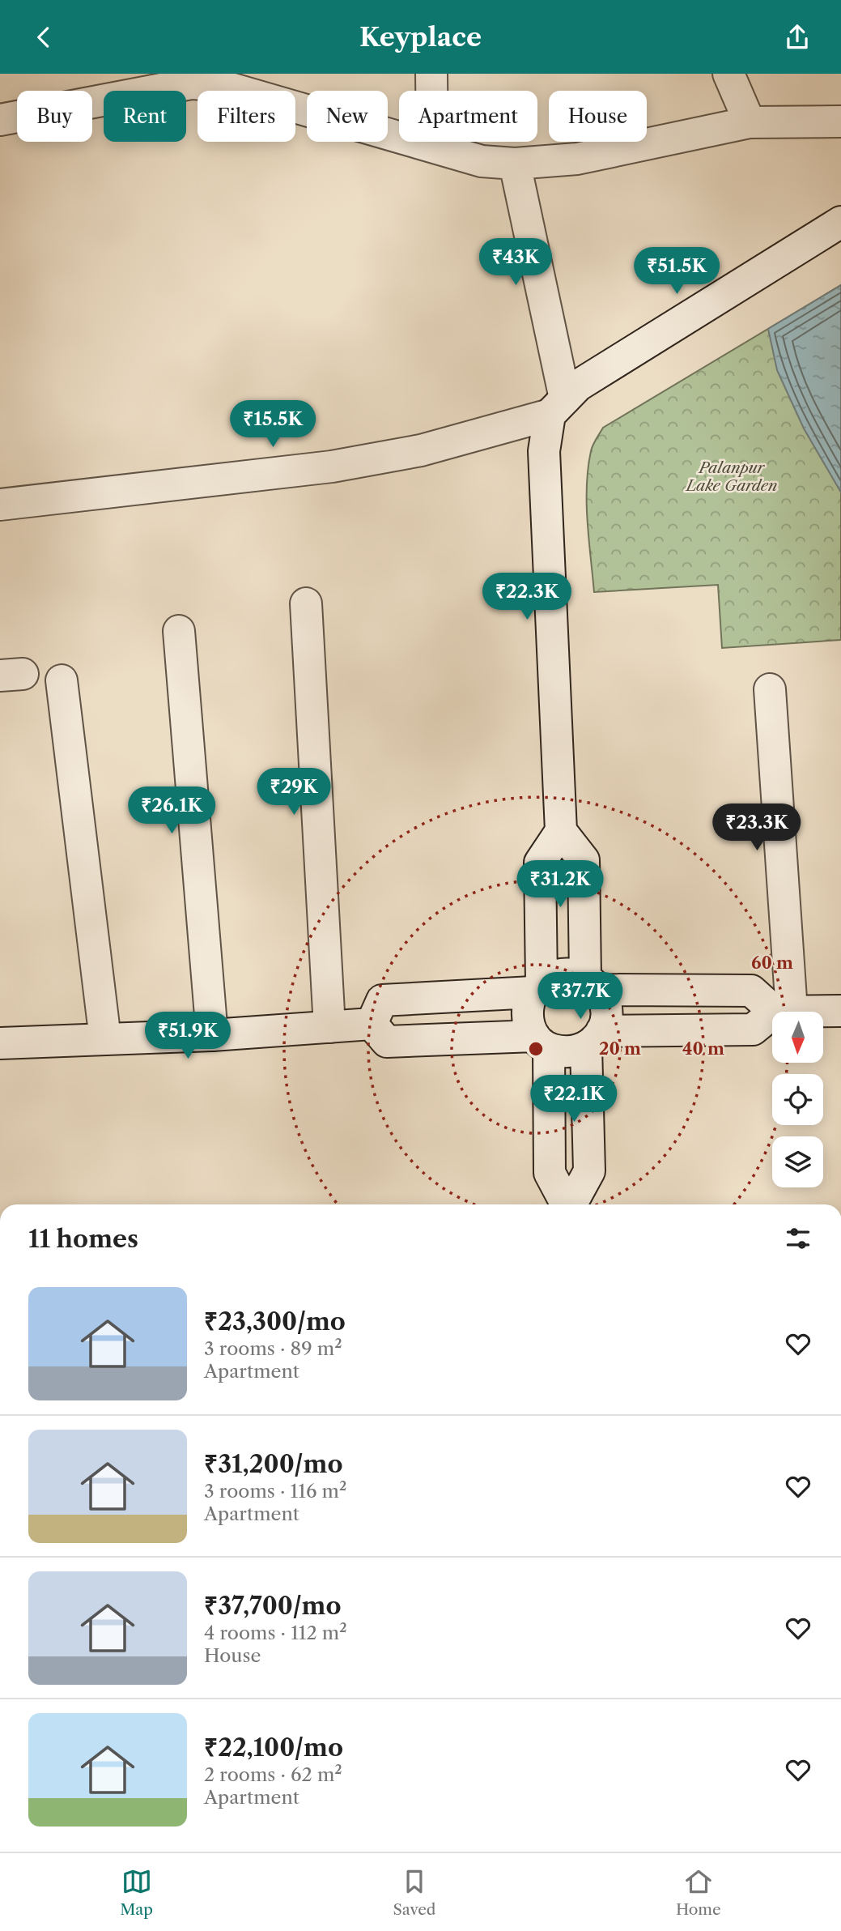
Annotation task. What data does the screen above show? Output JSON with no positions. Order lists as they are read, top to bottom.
{
  "parks": ["Palanpur Lake Garden"],
  "north": "bottom",
  "page": {
    "header": "Keyplace",
    "chip": [
      "Buy",
      "Rent",
      "Filters",
      "New",
      "Apartment",
      "House"
    ],
    "price": [
      "₹43K",
      "₹51.5K",
      "₹15.5K",
      "₹22.3K",
      "₹29K",
      "₹26.1K",
      "₹23.3K",
      "₹31.2K",
      "₹37.7K",
      "₹51.9K",
      "₹22.1K"
    ],
    "heading": "11 homes",
    "list": [
      {
        "name": "₹23,300/mo",
        "note": "3 rooms · 89 m² · Apartment"
      },
      {
        "name": "₹31,200/mo",
        "note": "3 rooms · 116 m² · Apartment"
      },
      {
        "name": "₹37,700/mo",
        "note": "4 rooms · 112 m² · House"
      },
      {
        "name": "₹22,100/mo",
        "note": "2 rooms · 62 m² · Apartment"
      }
    ],
    "tabs": ["Map", "Saved", "Home"]
  },
  "rings": ["60 m", "20 m", "40 m"]
}
